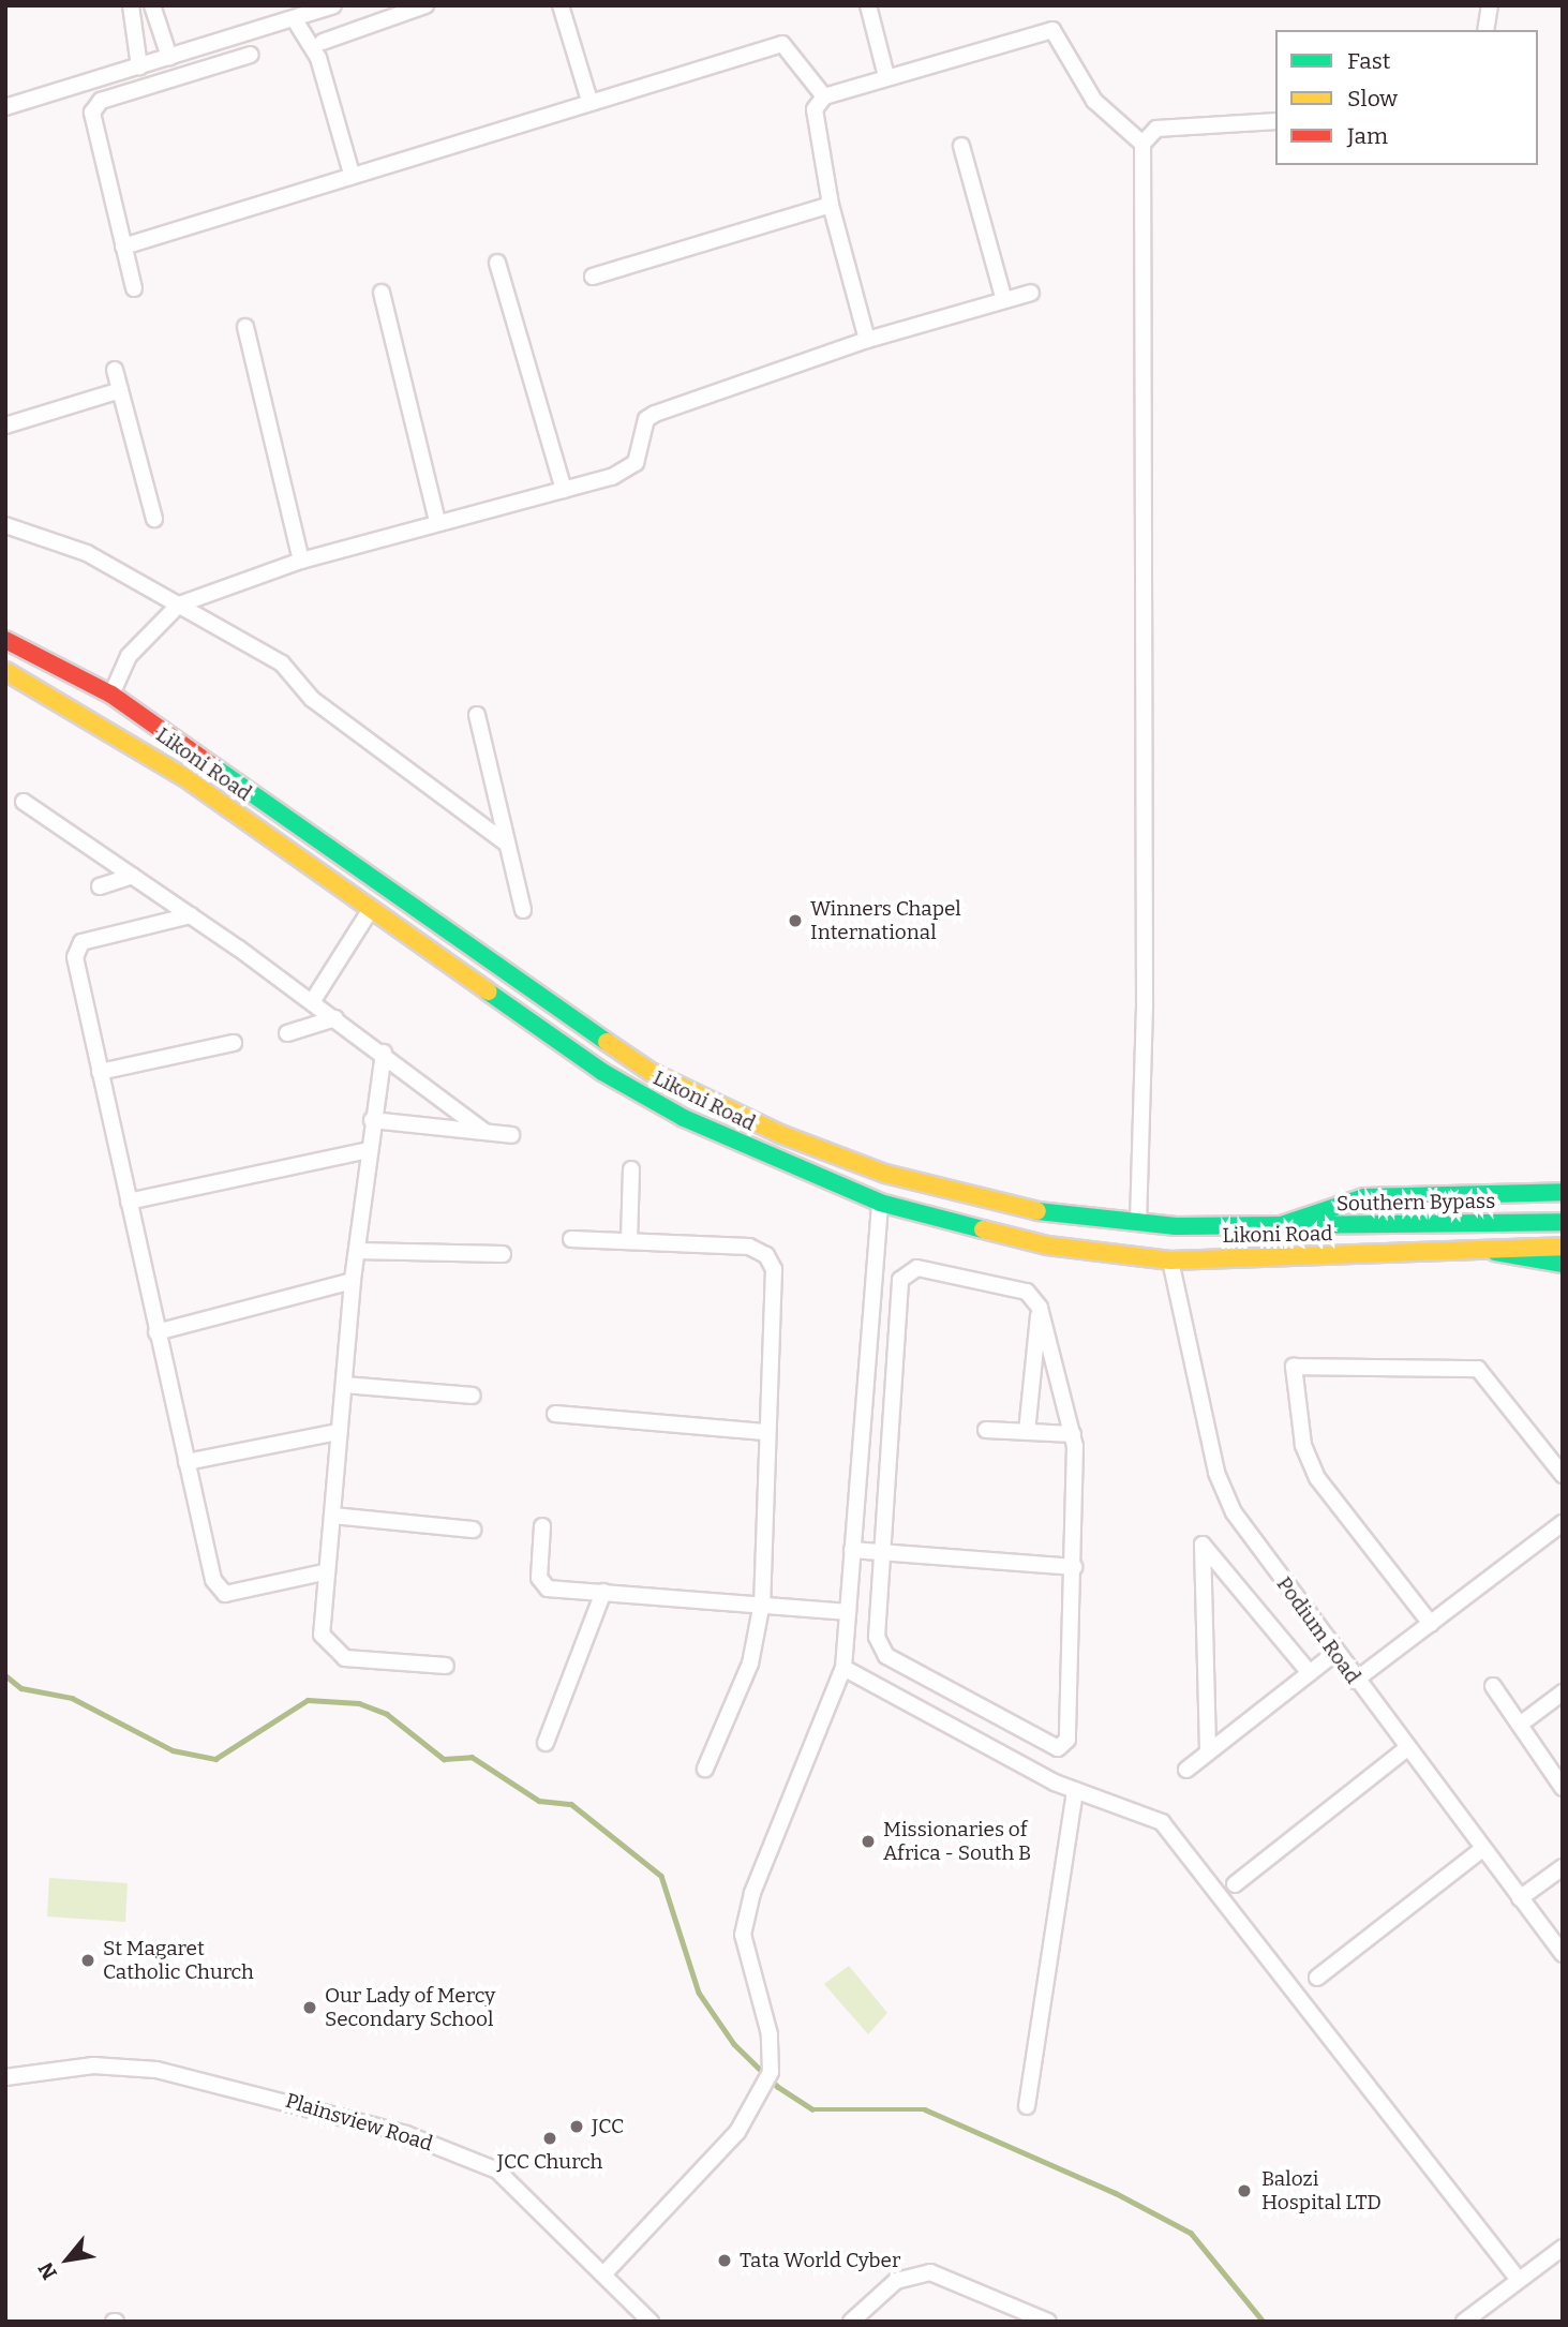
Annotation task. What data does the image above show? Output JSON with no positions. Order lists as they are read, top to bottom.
{
  "streets": {
    "main road": ["Likoni Road", "Southern Bypass"],
    "street": ["Podium Road", "Plainsview Road"]
  },
  "crossings": [
    ["Likoni Road", "Southern Bypass"],
    ["Likoni Road", "Podium Road"]
  ],
  "places": [
    "Winners Chapel International",
    "Missionaries of Africa - South B",
    "St Magaret Catholic Church",
    "Our Lady of Mercy Secondary School",
    "JCC",
    "JCC Church",
    "Balozi Hospital LTD",
    "Tata World Cyber"
  ],
  "legend": ["Fast", "Slow", "Jam"],
  "north": "bottom left"
}
